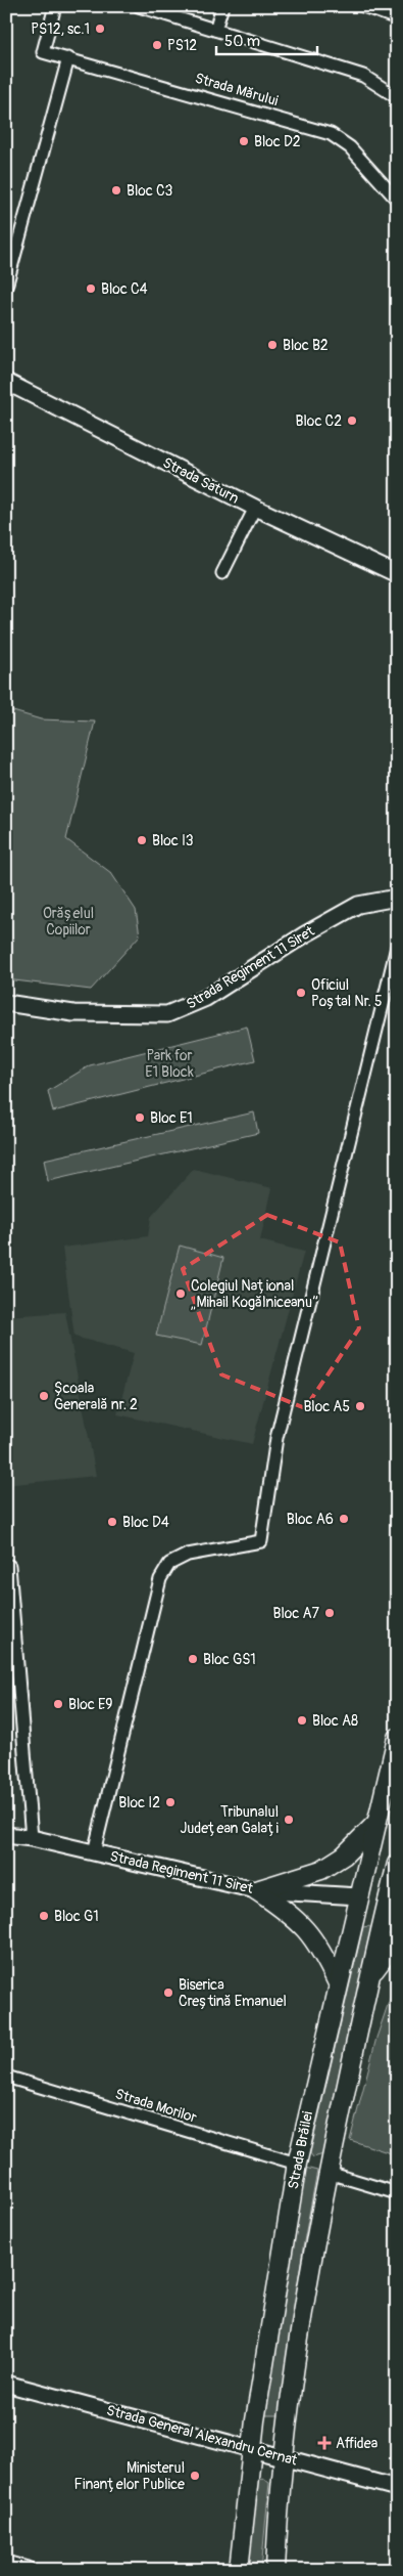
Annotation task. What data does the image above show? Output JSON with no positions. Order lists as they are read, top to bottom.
{
  "streets": {
    "main road": ["Strada Brăilei"],
    "street": [
      "Strada Mărului",
      "Strada Saturn",
      "Strada Regiment 11 Siret",
      "Strada Morilor",
      "Strada General Alexandru Cernat"
    ]
  },
  "crossings": [
    ["Strada Regiment 11 Siret", "Strada Brăilei"],
    ["Strada Morilor", "Strada Brăilei"],
    ["Strada Brăilei", "Strada General Alexandru Cernat"]
  ],
  "parks": ["Orășelul Copiilor", "Park for E1 Block"],
  "places": {
    "other": [
      "PS12, sc.1",
      "PS12",
      "Bloc D2",
      "Bloc C3",
      "Bloc C4",
      "Bloc B2",
      "Bloc C2",
      "Bloc I3",
      "Oficiul Poștal Nr. 5",
      "Bloc E1",
      "Colegiul Național „Mihail Kogălniceanu”",
      "Școala Generală nr. 2",
      "Bloc A5",
      "Bloc A6",
      "Bloc D4",
      "Bloc A7",
      "Bloc GS1",
      "Bloc E9",
      "Bloc A8",
      "Bloc I2",
      "Tribunalul Județean Galați",
      "Bloc G1",
      "Biserica Creștină Emanuel",
      "Ministerul Finanțelor Publice"
    ],
    "health": ["Affidea"]
  },
  "scale_bar": "50 m"
}
